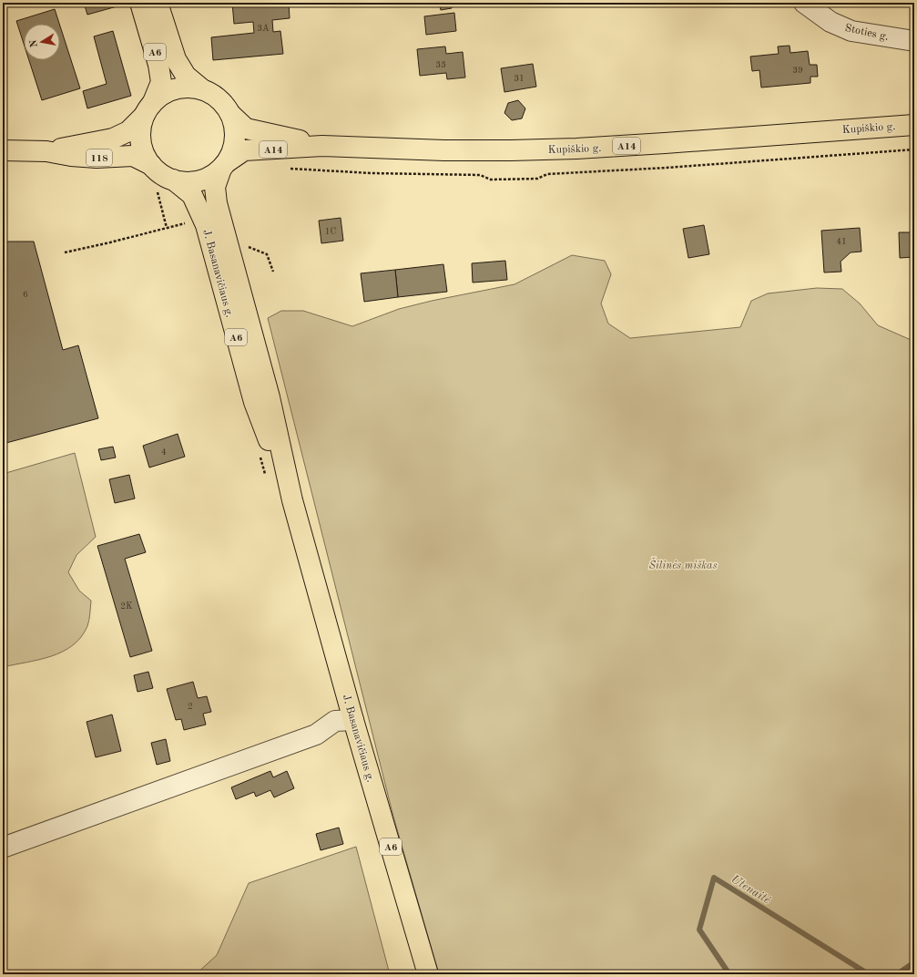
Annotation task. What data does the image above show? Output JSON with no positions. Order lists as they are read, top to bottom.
{
  "streets": {
    "main road": [
      "A6",
      "Kupiškio g.",
      "A14",
      "118",
      "J. Basanavičiaus g."
    ],
    "street": ["Stoties g."]
  },
  "crossings": [
    ["A6", "Kupiškio g."],
    ["A6", "118"],
    ["A6", "J. Basanavičiaus g."],
    ["Kupiškio g.", "118"],
    ["Kupiškio g.", "J. Basanavičiaus g."],
    ["118", "J. Basanavičiaus g."]
  ],
  "water": ["Utenaitė"],
  "parks": ["Šilinės miškas"],
  "house_numbers": [
    "3A",
    "33",
    "39",
    "31",
    "1C",
    "41",
    "6",
    "4",
    "2K",
    "2"
  ],
  "north": "left"
}
